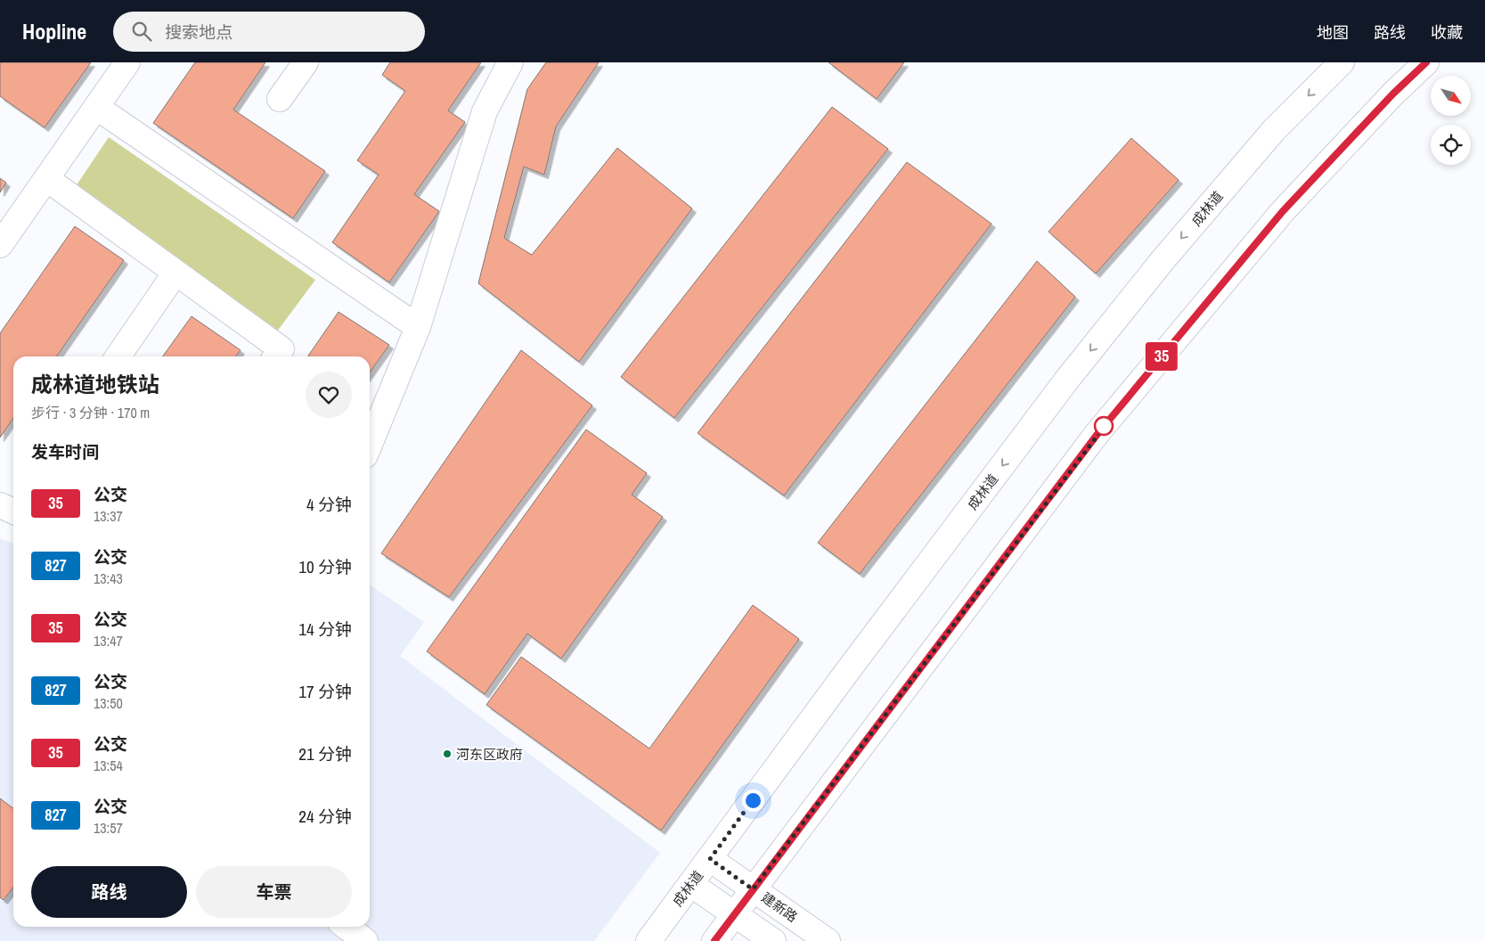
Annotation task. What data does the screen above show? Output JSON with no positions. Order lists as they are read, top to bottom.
{
  "streets": {
    "main road": ["成林道", "建新路"]
  },
  "crossings": [
    ["成林道", "建新路"]
  ],
  "places": ["河东区政府"],
  "lines": ["bus line 35"],
  "north": "bottom right",
  "page": {
    "header": "Hopline",
    "search": "搜索地点",
    "nav": ["地图", "路线", "收藏"],
    "on_map": "35",
    "heading": [
      ["成林道地铁站", "步行 · 3 分钟 · 170 m"],
      "发车时间"
    ],
    "list": [
      {
        "mark": "35",
        "name": "公交",
        "note": "13:37",
        "value": "4 分钟"
      },
      {
        "mark": "827",
        "name": "公交",
        "note": "13:43",
        "value": "10 分钟"
      },
      {
        "mark": "35",
        "name": "公交",
        "note": "13:47",
        "value": "14 分钟"
      },
      {
        "mark": "827",
        "name": "公交",
        "note": "13:50",
        "value": "17 分钟"
      },
      {
        "mark": "35",
        "name": "公交",
        "note": "13:54",
        "value": "21 分钟"
      },
      {
        "mark": "827",
        "name": "公交",
        "note": "13:57",
        "value": "24 分钟"
      }
    ],
    "buttons": ["路线", "车票"]
  }
}
